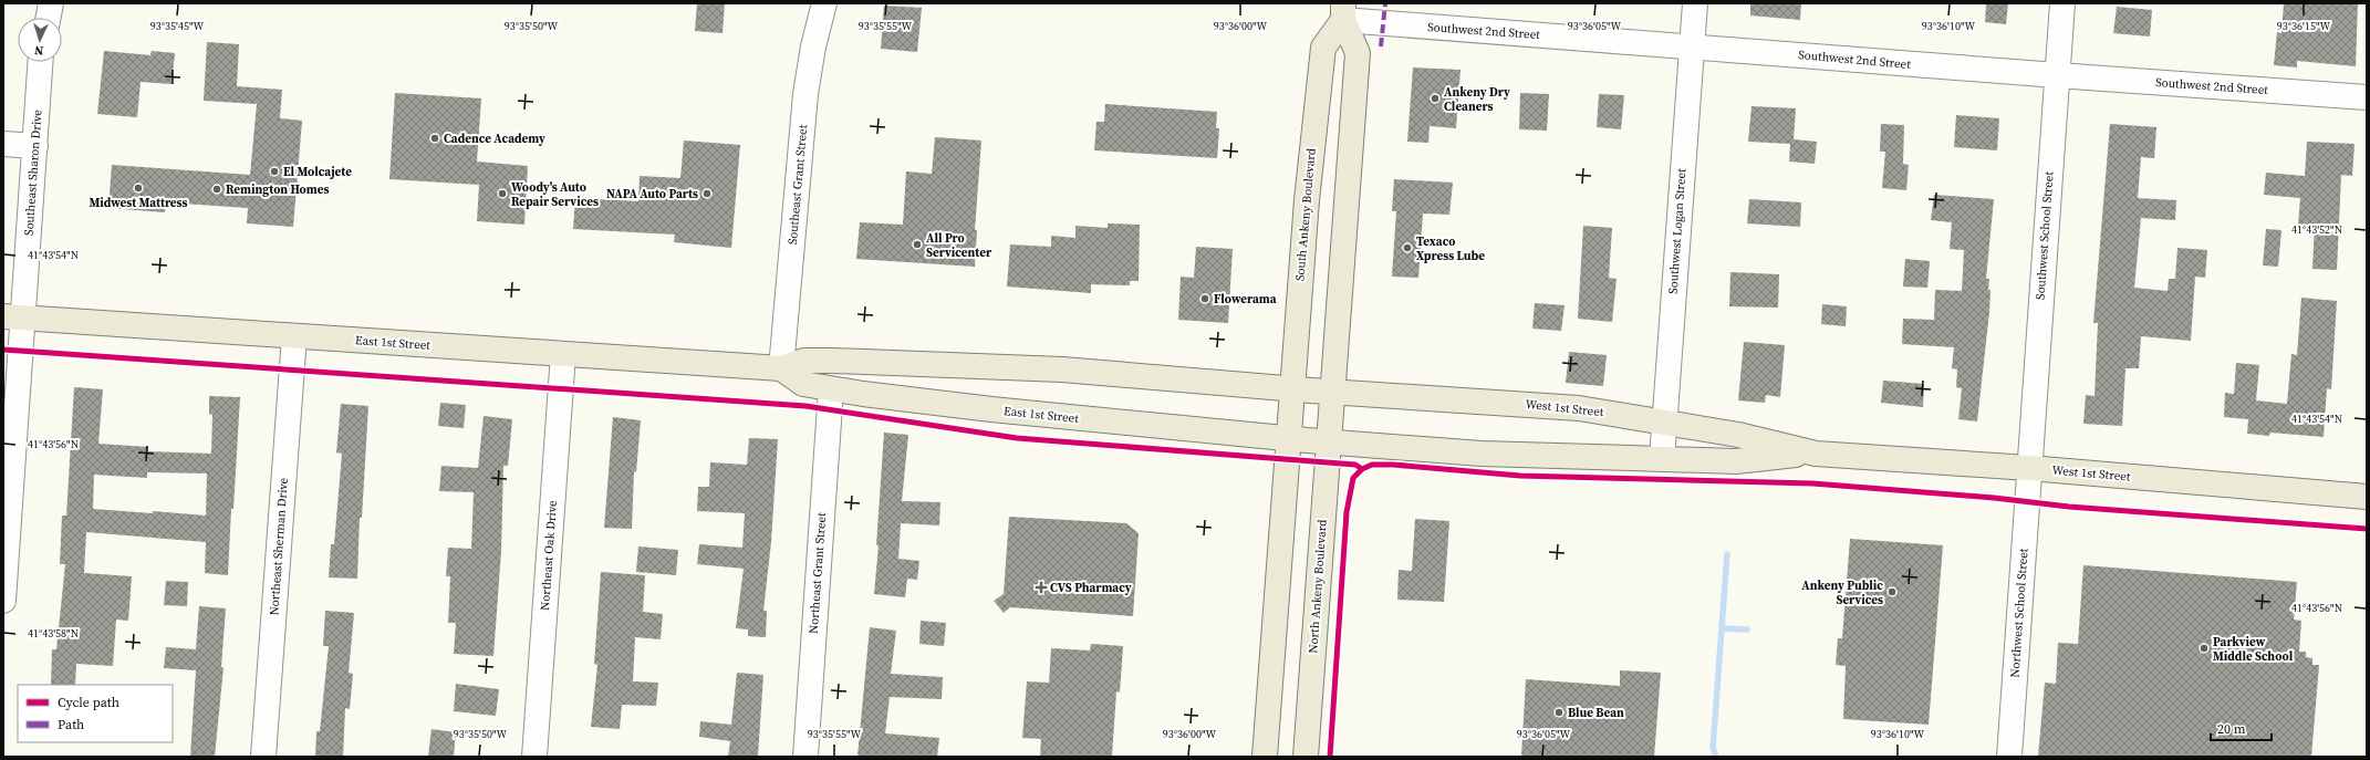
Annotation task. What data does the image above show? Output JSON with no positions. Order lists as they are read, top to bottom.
{
  "streets": {
    "main road": [
      "South Ankeny Boulevard",
      "East 1st Street",
      "West 1st Street",
      "North Ankeny Boulevard"
    ],
    "street": [
      "Southwest 2nd Street",
      "Southeast Sharon Drive",
      "Southeast Grant Street",
      "Southwest Logan Street",
      "Southwest School Street",
      "Northeast Sherman Drive",
      "Northeast Oak Drive",
      "Northeast Grant Street",
      "Northwest School Street"
    ]
  },
  "crossings": [
    ["Southwest 2nd Street", "South Ankeny Boulevard"],
    ["Southwest 2nd Street", "Southwest Logan Street"],
    ["Southwest 2nd Street", "Southwest School Street"],
    ["Southeast Sharon Drive", "East 1st Street"],
    ["Southeast Grant Street", "East 1st Street"],
    ["South Ankeny Boulevard", "East 1st Street"],
    ["South Ankeny Boulevard", "West 1st Street"],
    ["South Ankeny Boulevard", "North Ankeny Boulevard"],
    ["Southwest Logan Street", "West 1st Street"],
    ["Southwest School Street", "West 1st Street"],
    ["Southwest School Street", "Northwest School Street"],
    ["East 1st Street", "West 1st Street"],
    ["East 1st Street", "Northeast Sherman Drive"],
    ["East 1st Street", "Northeast Oak Drive"],
    ["East 1st Street", "Northeast Grant Street"],
    ["East 1st Street", "North Ankeny Boulevard"],
    ["West 1st Street", "North Ankeny Boulevard"],
    ["West 1st Street", "Northwest School Street"]
  ],
  "places": {
    "other": [
      "Ankeny Dry Cleaners",
      "Cadence Academy",
      "El Molcajete",
      "Midwest Mattress",
      "Remington Homes",
      "Woody's Auto Repair Services",
      "NAPA Auto Parts",
      "All Pro Servicenter",
      "Texaco Xpress Lube",
      "Flowerama",
      "Ankeny Public Services",
      "Parkview Middle School",
      "Blue Bean"
    ],
    "health": ["CVS Pharmacy"]
  },
  "legend": ["Cycle path", "Path"],
  "scale_bar": "20 m",
  "north": "bottom",
  "coordinates": [
    "93°35'45\"W",
    "93°35'50\"W",
    "93°35'55\"W",
    "93°36'00\"W",
    "93°36'05\"W",
    "93°36'10\"W",
    "93°36'15\"W",
    "41°43'52\"N",
    "41°43'54\"N",
    "41°43'56\"N",
    "41°43'58\"N"
  ]
}
